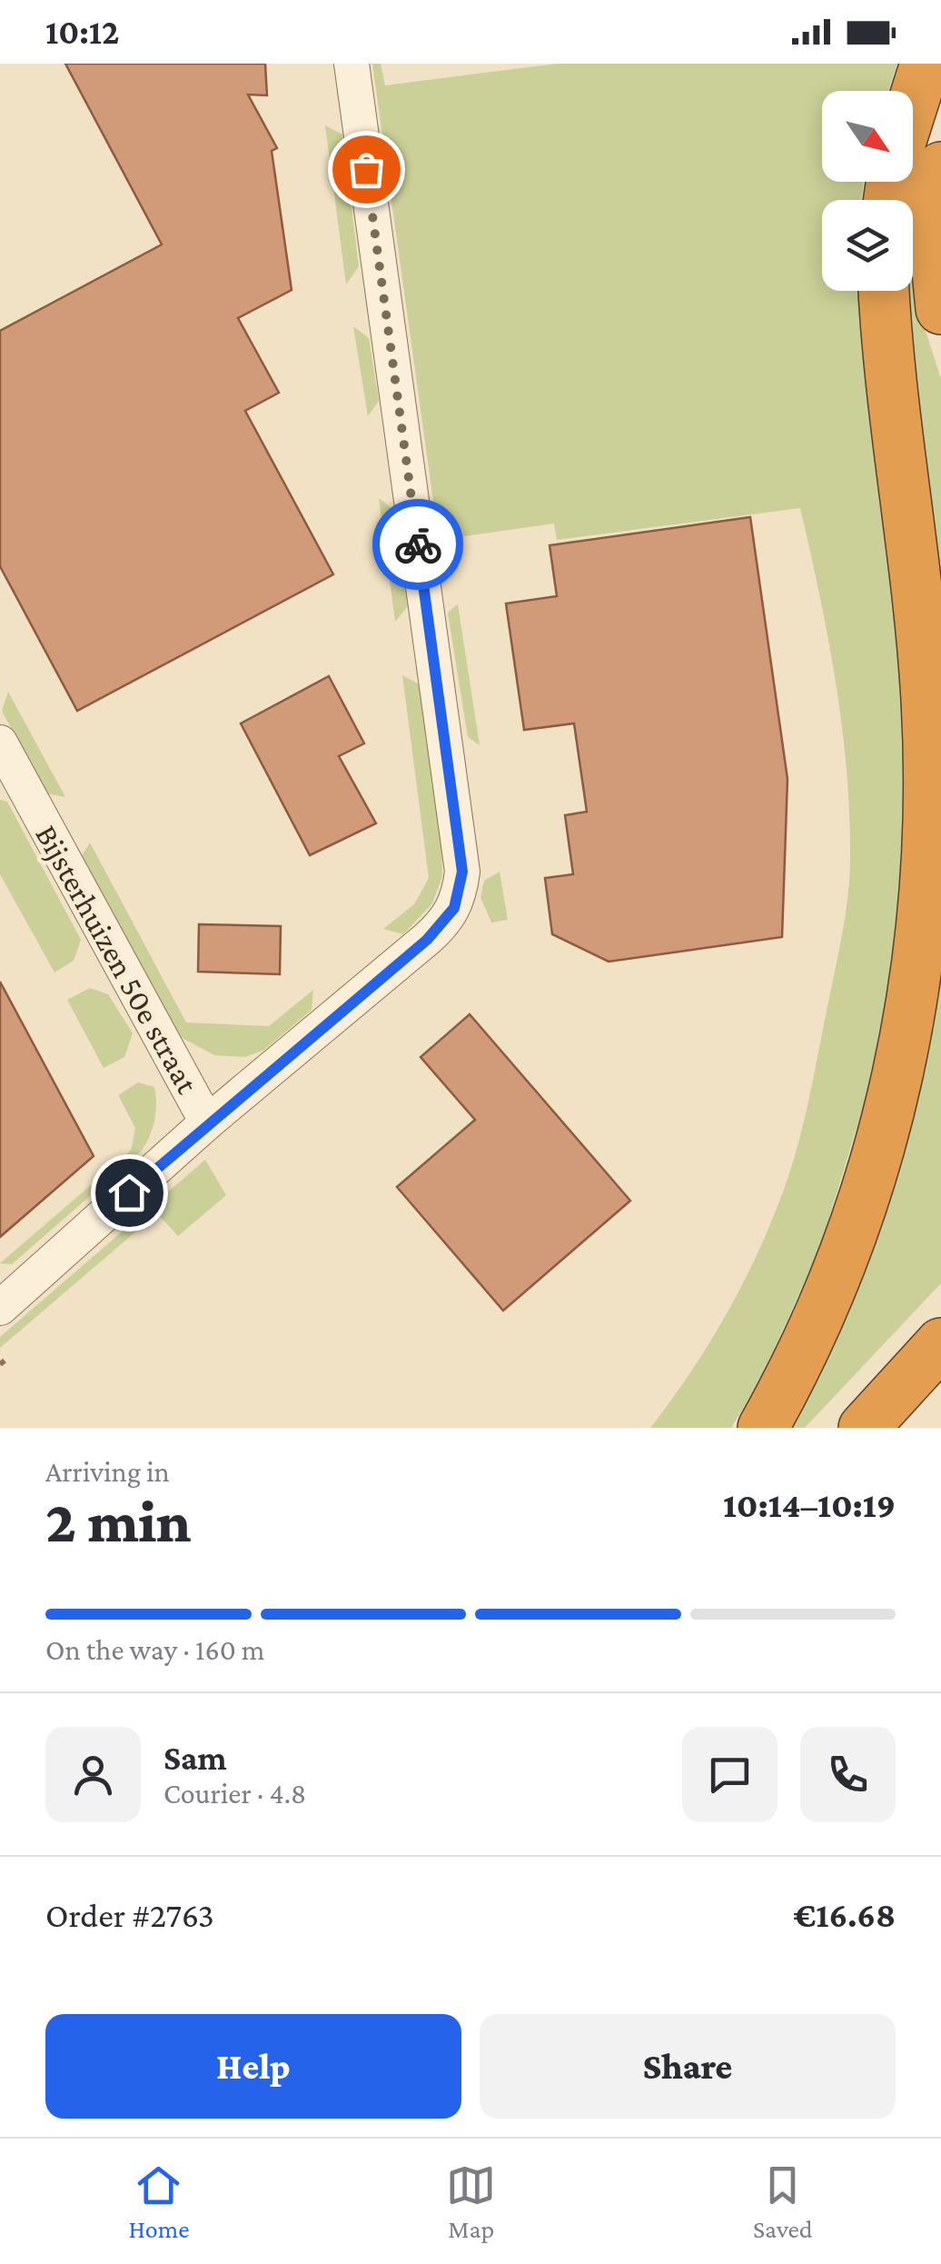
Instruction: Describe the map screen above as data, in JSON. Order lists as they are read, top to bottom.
{
  "streets": {
    "street": ["Bijsterhuizen 50e straat"]
  },
  "north": "bottom right",
  "page": {
    "status": "10:12",
    "heading": ["2 min", "Arriving in", "10:14–10:19"],
    "panel": [
      "Sam",
      "Courier · 4.8",
      "Order #2763",
      "€16.68"
    ],
    "bar": "On the way · 160 m",
    "buttons": ["Help", "Share"],
    "tabs": ["Home", "Map", "Saved"]
  }
}
